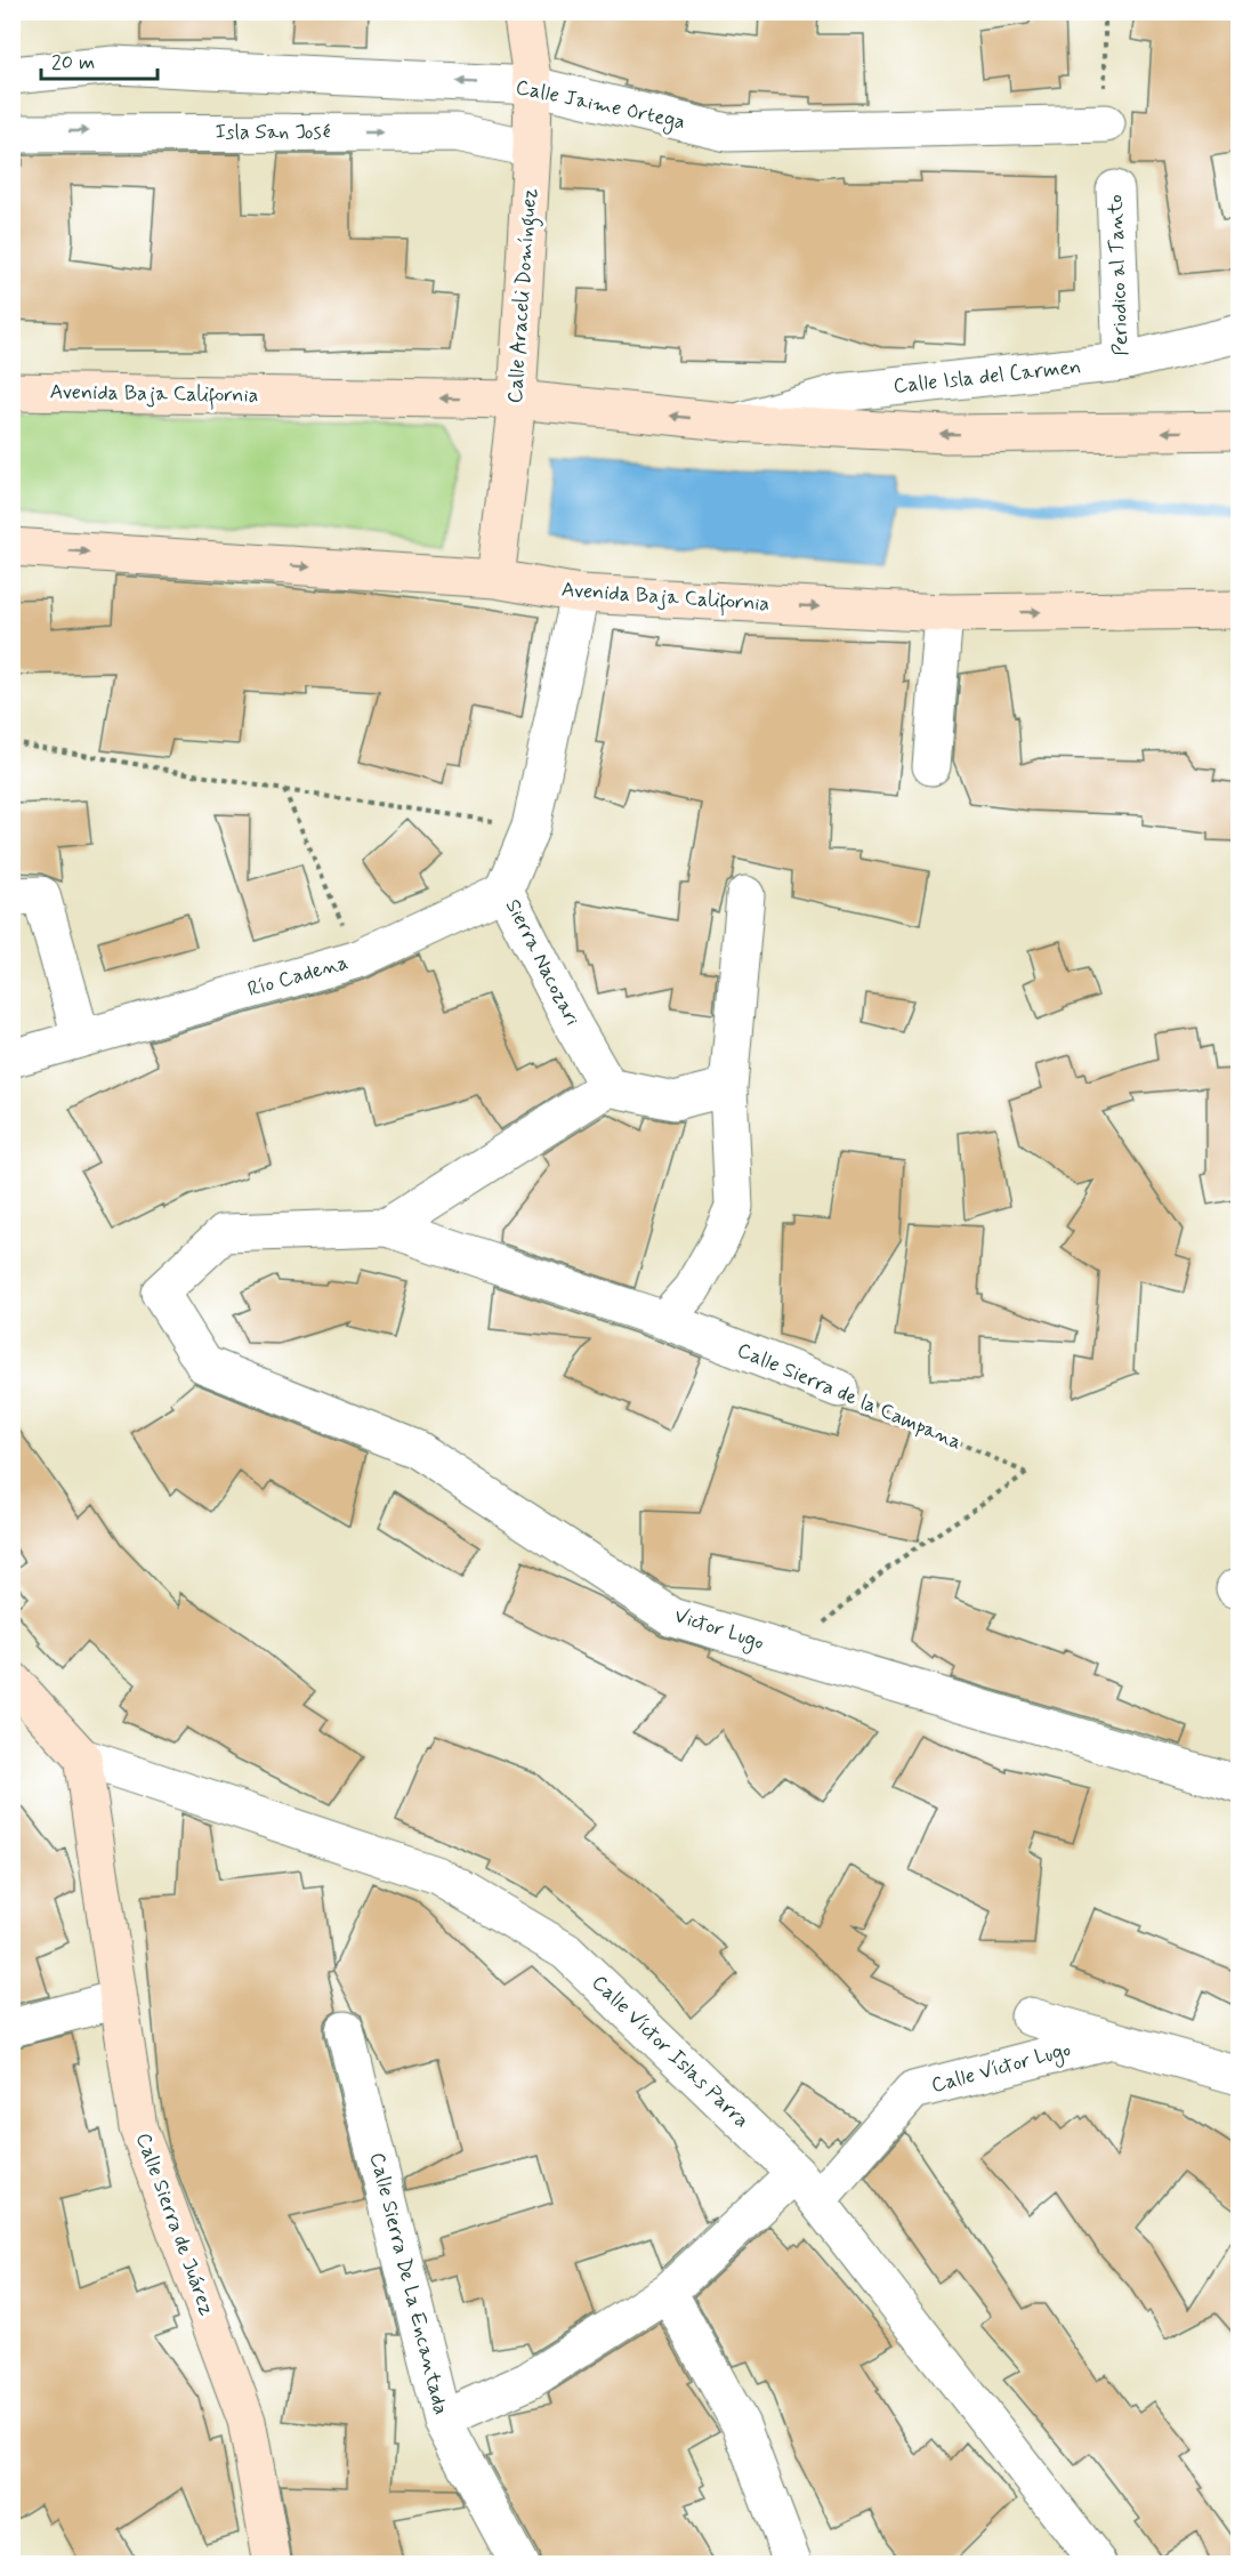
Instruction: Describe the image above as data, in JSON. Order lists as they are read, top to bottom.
{
  "streets": {
    "main road": ["Calle Araceli Domínguez", "Avenida Baja California", "Calle Sierra de Juárez"],
    "street": [
      "Calle Jaime Ortega",
      "Isla San José",
      "Periodico al Tanto",
      "Calle Isla del Carmen",
      "Sierra Nacozari",
      "Río Cadena",
      "Calle Sierra de la Campana",
      "Victor Lugo",
      "Calle Víctor Islas Parra",
      "Calle Víctor Lugo",
      "Calle Sierra De La Encantada"
    ]
  },
  "crossings": [
    ["Calle Jaime Ortega", "Calle Araceli Domínguez"],
    ["Isla San José", "Calle Araceli Domínguez"],
    ["Periodico al Tanto", "Calle Isla del Carmen"],
    ["Calle Araceli Domínguez", "Avenida Baja California"],
    ["Calle Isla del Carmen", "Avenida Baja California"],
    ["Avenida Baja California", "Sierra Nacozari"],
    ["Sierra Nacozari", "Río Cadena"],
    ["Calle Sierra de la Campana", "Victor Lugo"],
    ["Calle Víctor Islas Parra", "Calle Víctor Lugo"],
    ["Calle Víctor Islas Parra", "Calle Sierra de Juárez"],
    ["Calle Víctor Lugo", "Calle Sierra De La Encantada"]
  ],
  "one_way": ["Calle Jaime Ortega", "Isla San José"],
  "scale_bar": "20 m"
}
